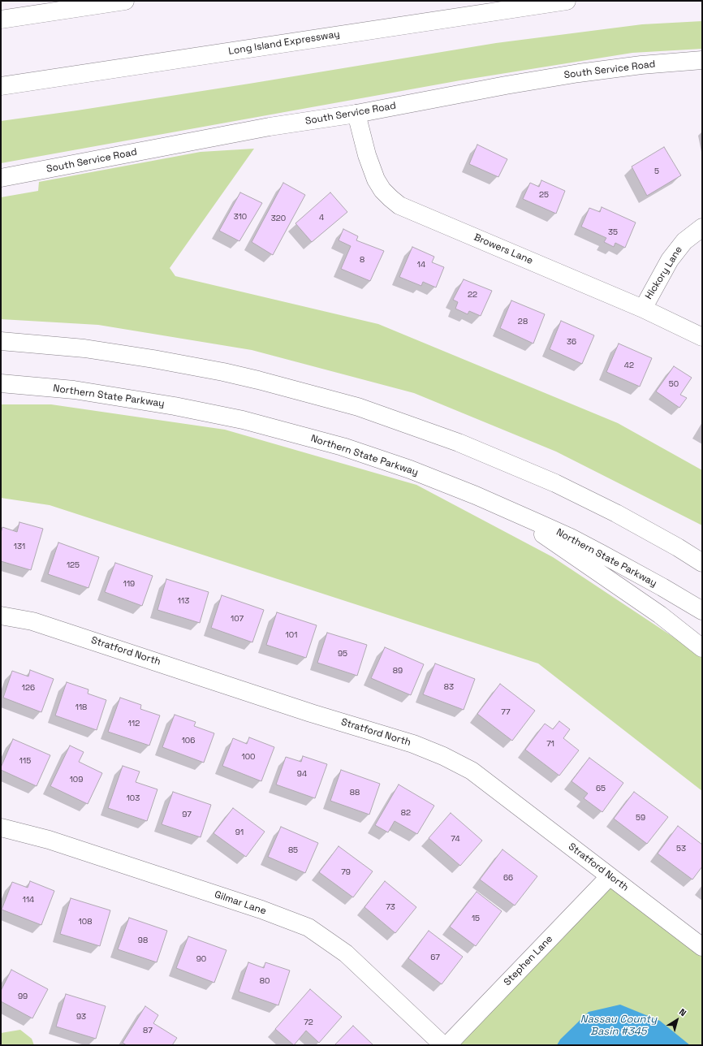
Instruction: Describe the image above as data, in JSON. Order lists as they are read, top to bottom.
{
  "streets": {
    "main road": [
      "Long Island Expressway",
      "South Service Road",
      "Browers Lane",
      "Hickory Lane",
      "Northern State Parkway",
      "Stratford North",
      "Gilmar Lane",
      "Stephen Lane"
    ]
  },
  "crossings": [
    ["South Service Road", "Browers Lane"],
    ["Browers Lane", "Hickory Lane"],
    ["Stratford North", "Stephen Lane"]
  ],
  "water": ["Nassau County Basin #345"],
  "house_numbers": [
    "5",
    "25",
    "310",
    "4",
    "320",
    "35",
    "8",
    "14",
    "22",
    "28",
    "36",
    "42",
    "50",
    "131",
    "125",
    "119",
    "113",
    "107",
    "101",
    "95",
    "89",
    "83",
    "126",
    "118",
    "77",
    "112",
    "106",
    "71",
    "100",
    "115",
    "94",
    "109",
    "65",
    "88",
    "103",
    "82",
    "97",
    "59",
    "91",
    "74",
    "53",
    "85",
    "79",
    "66",
    "114",
    "73",
    "15",
    "108",
    "98",
    "67",
    "90",
    "80",
    "99",
    "93",
    "72",
    "87"
  ],
  "north": "top right"
}
